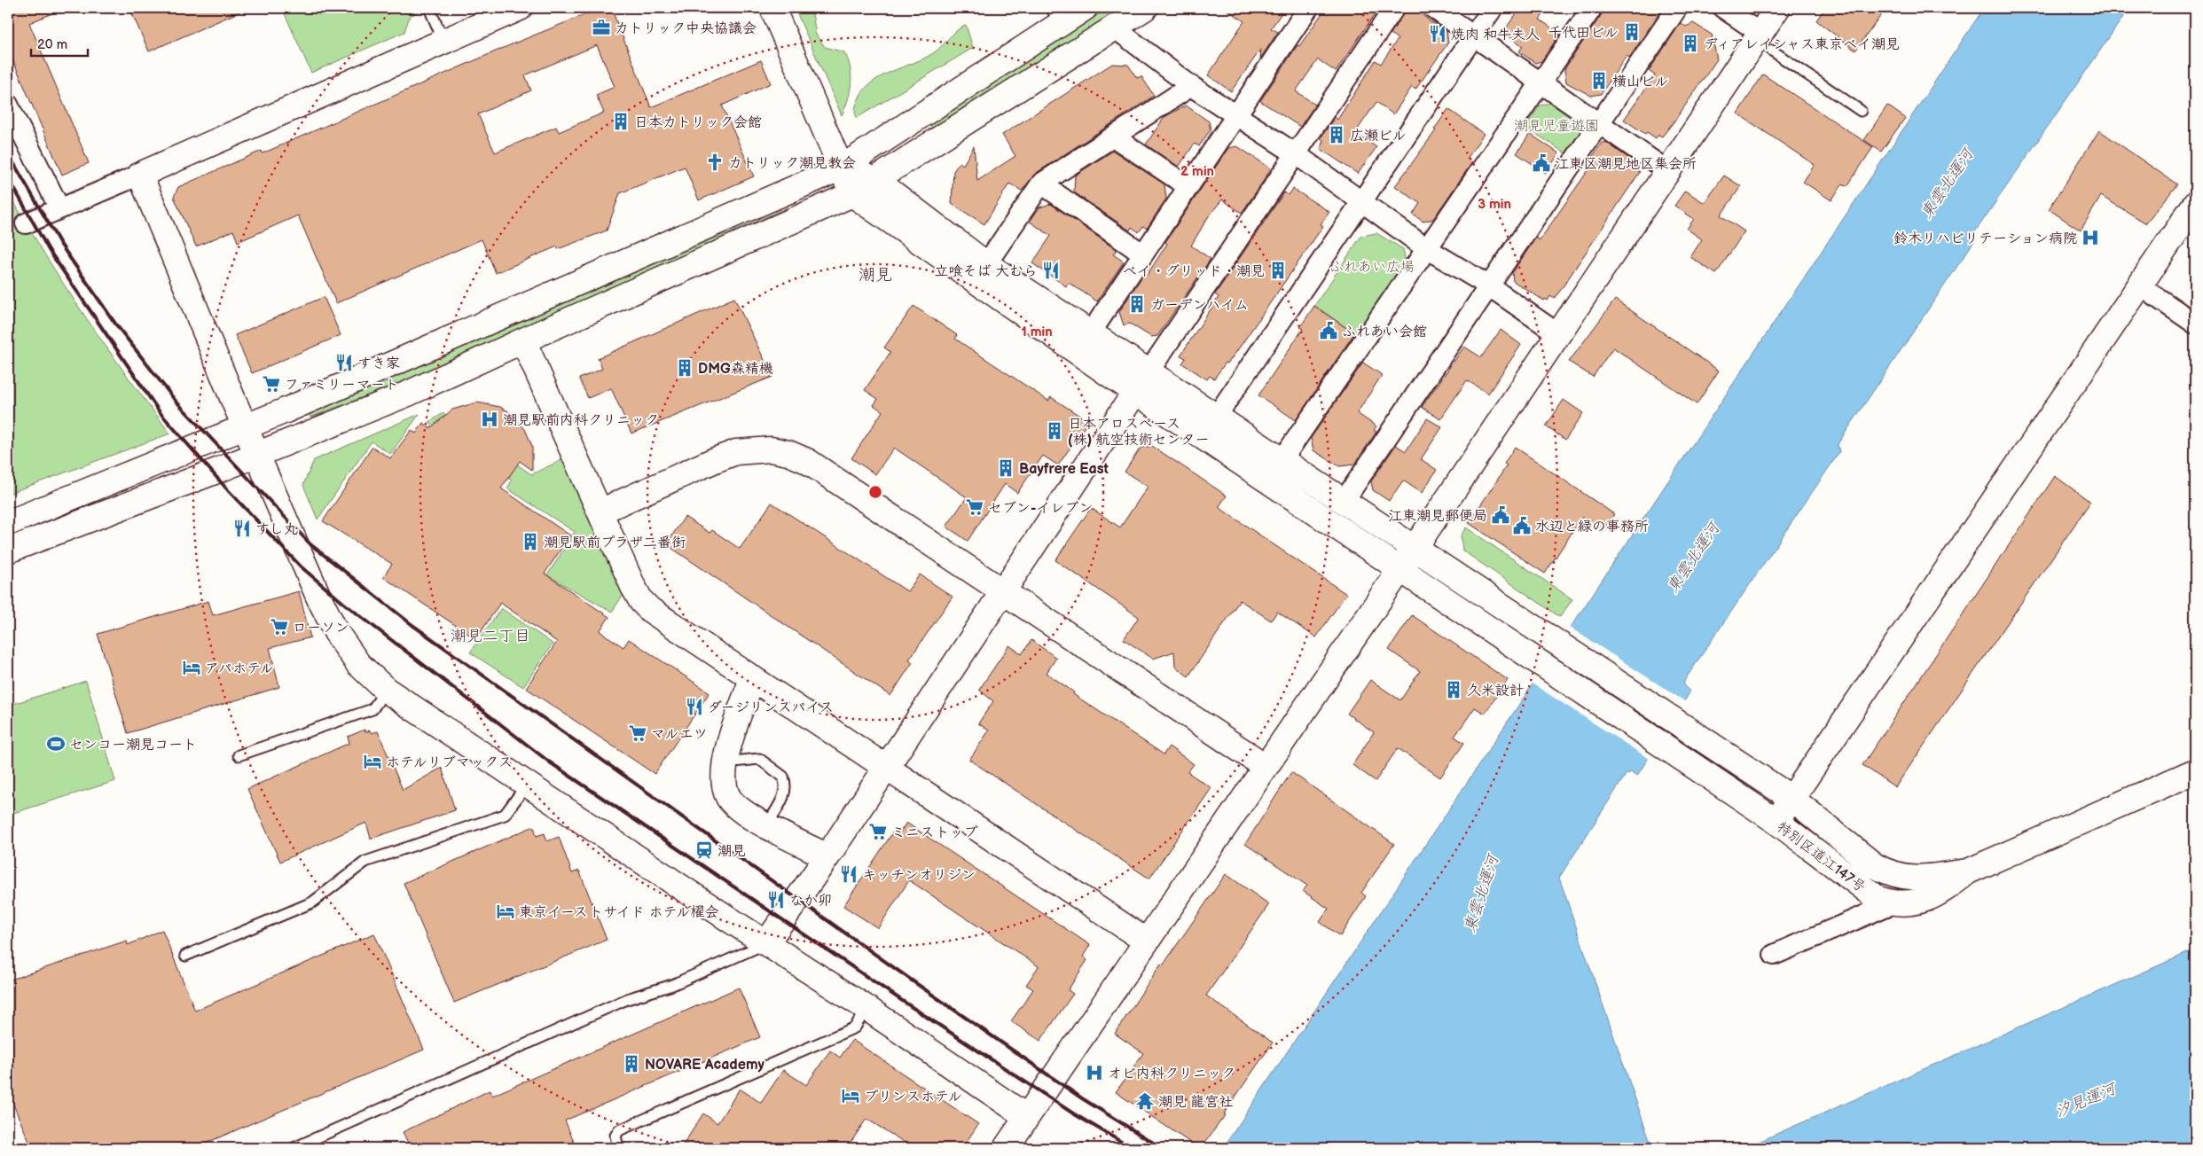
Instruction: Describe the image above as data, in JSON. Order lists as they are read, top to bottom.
{
  "streets": {
    "street": ["特別区道江147号"]
  },
  "districts": ["潮見", "潮見二丁目"],
  "water": ["東雲北運河", "汐見運河"],
  "parks": ["潮見児童遊園", "ふれあい広場"],
  "places": {
    "office": ["カトリック中央協議会"],
    "building": [
      "千代田ビル",
      "ディアレイシャス東京ベイ潮見",
      "横山ビル",
      "日本カトリック会館",
      "広瀬ビル",
      "ベイ・グリッド・潮見",
      "ガーデンハイム",
      "DMG森精機",
      "日本アロスペース (株) 航空技術センター",
      "Bayfrere East",
      "潮見駅前プラザ二番街",
      "久米設計",
      "NOVARE Academy"
    ],
    "restaurant": [
      "焼肉 和牛夫人",
      "立喰そば 大むら",
      "すき家",
      "すし丸",
      "ダージリンスパイス",
      "キッチンオリジン",
      "なか卯"
    ],
    "church": ["カトリック潮見教会"],
    "public building": [
      "江東区潮見地区集会所",
      "ふれあい会館",
      "江東潮見郵便局",
      "水辺と緑の事務所"
    ],
    "hospital": ["鈴木リハビリテーション病院", "潮見駅前内科クリニック", "オビ内科クリニック"],
    "supermarket": [
      "ファミリーマート",
      "セブン-イレブン",
      "ローソン",
      "マルエツ",
      "ミニストップ"
    ],
    "hotel": [
      "アパホテル",
      "ホテルリブマックス",
      "東京イーストサイド ホテル櫂会",
      "プリンスホテル"
    ],
    "sports": ["センコー潮見コート"],
    "station": ["潮見"],
    "temple": ["潮見 龍宮社"]
  },
  "scale_bar": "20 m",
  "rings": ["2 min", "3 min", "1 min"]
}
